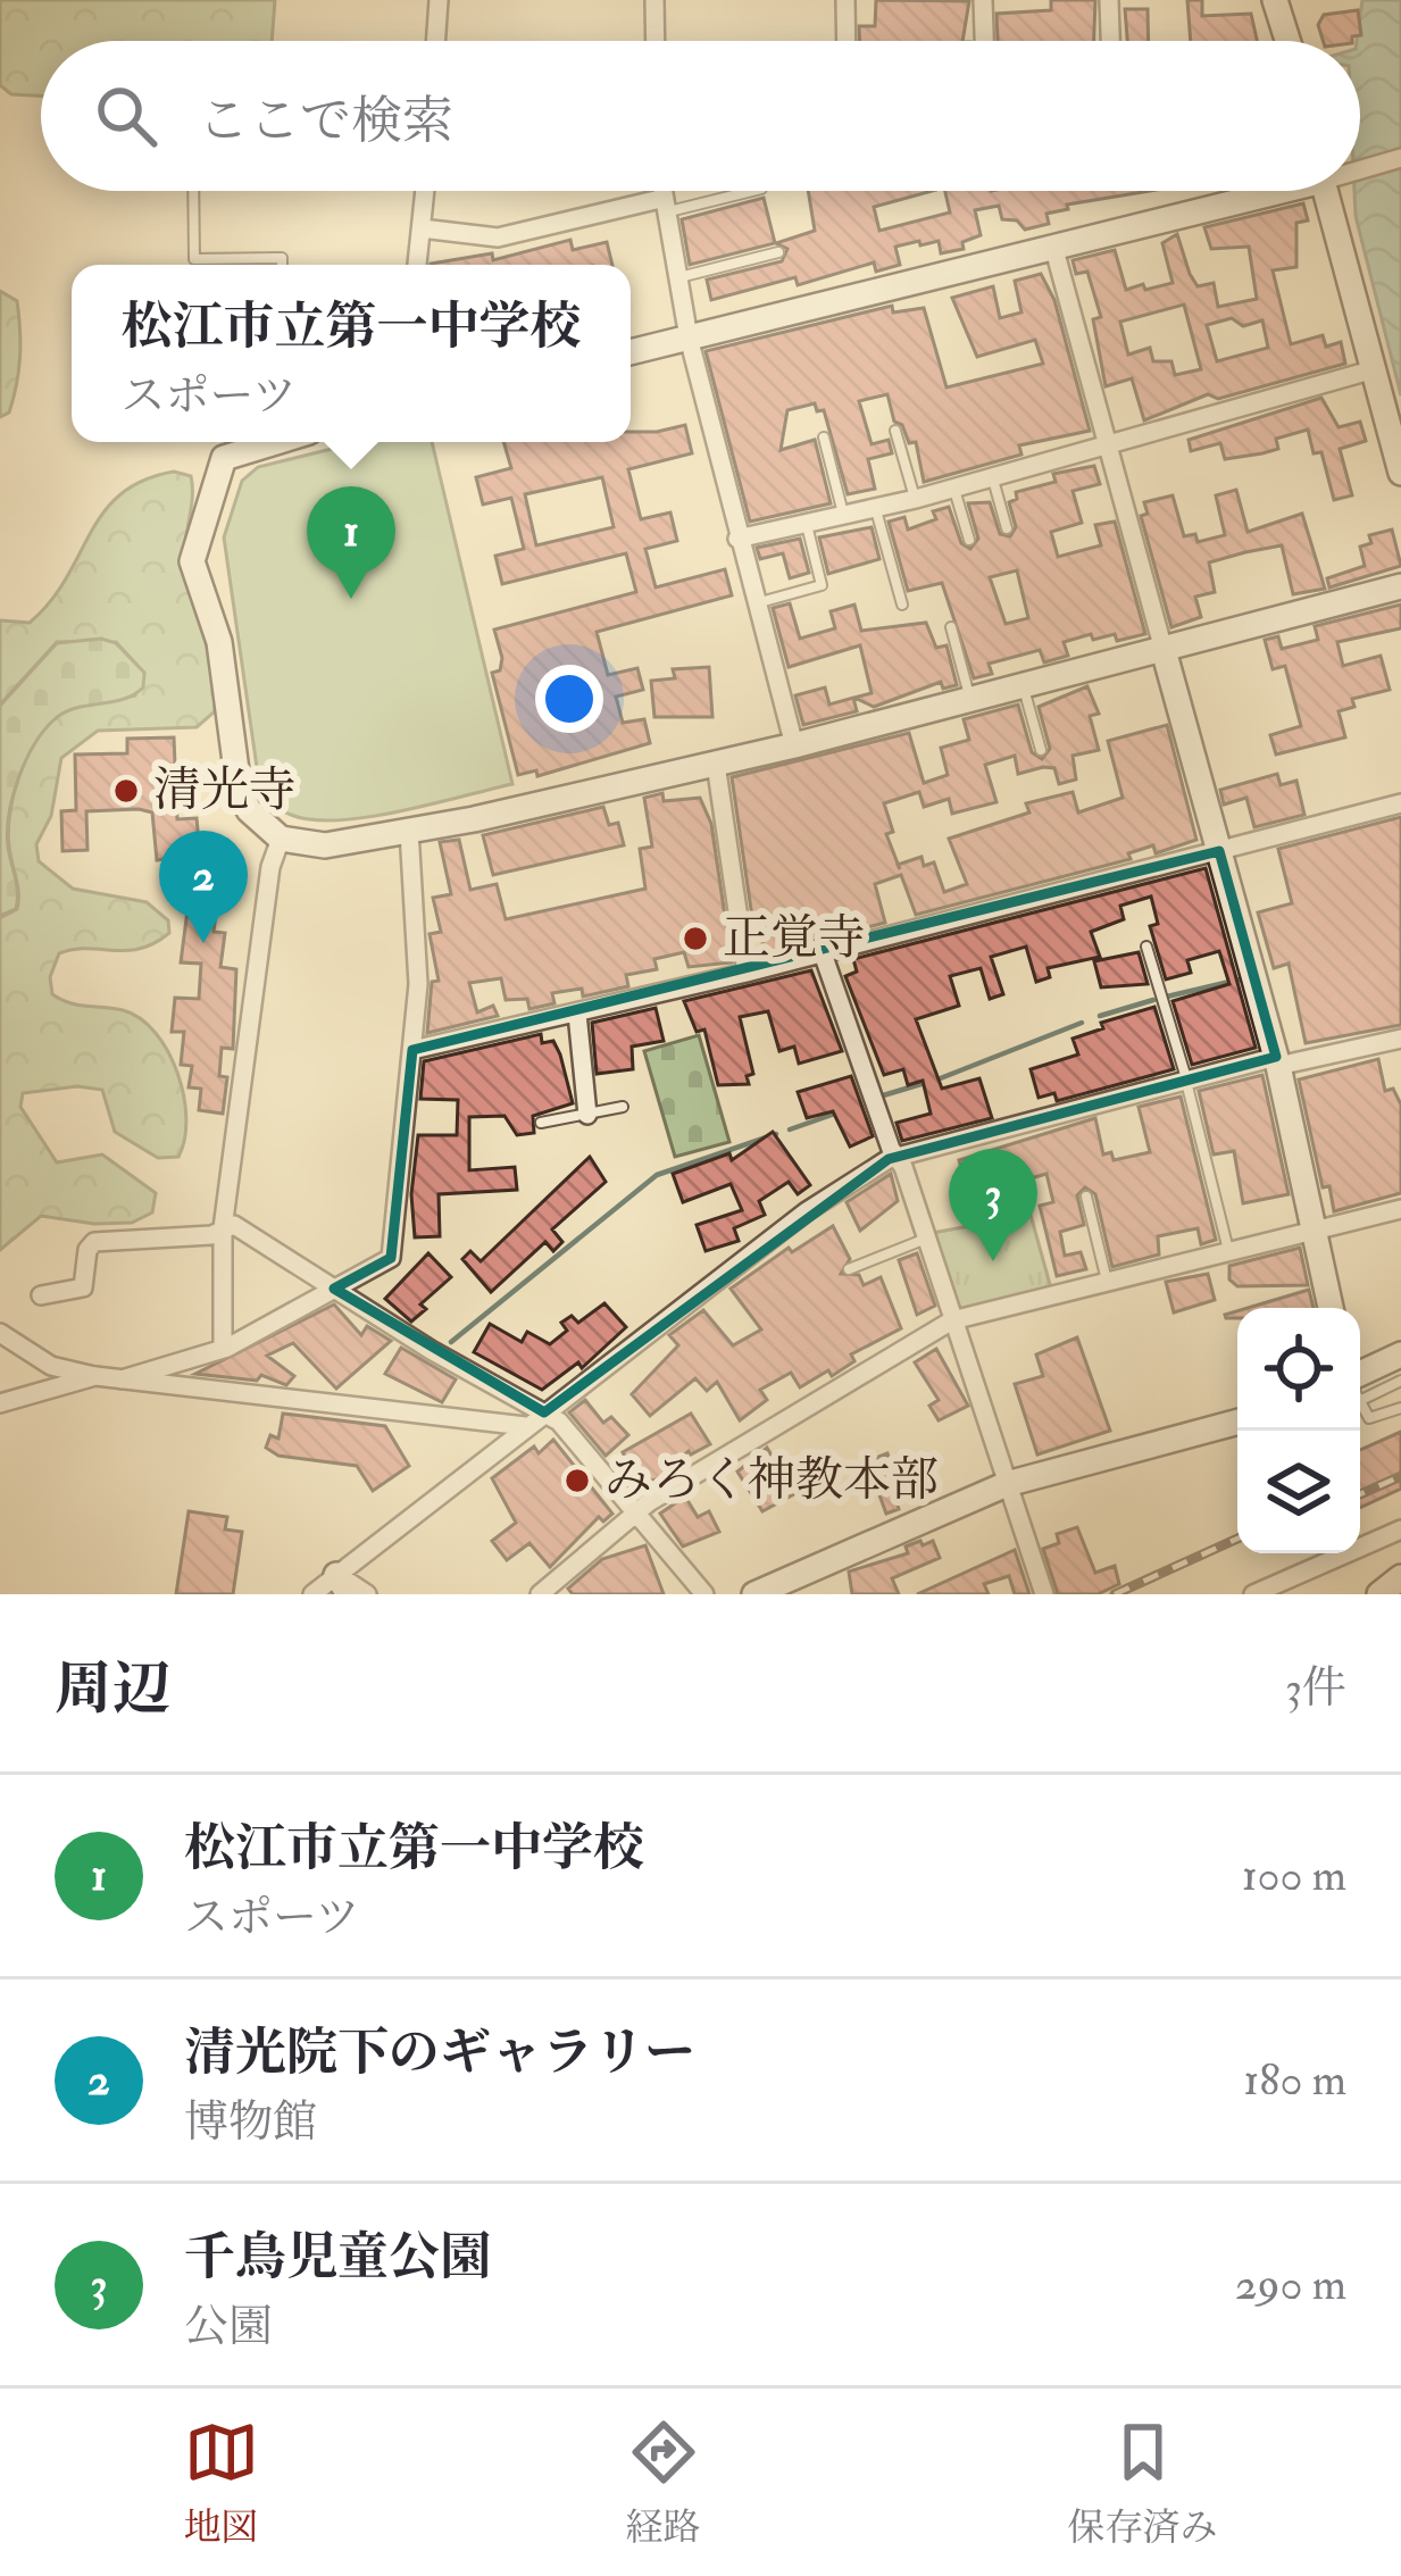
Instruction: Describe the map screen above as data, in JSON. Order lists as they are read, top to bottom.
{
  "places": ["清光寺", "正覚寺", "みろく神教本部"],
  "page": {
    "search": "ここで検索",
    "popup": ["松江市立第一中学校", "スポーツ"],
    "pins": ["1", "2", "3"],
    "heading": ["周辺", "3件"],
    "list": [
      {
        "mark": "1",
        "name": "松江市立第一中学校",
        "note": "スポーツ",
        "value": "100 m"
      },
      {
        "mark": "2",
        "name": "清光院下のギャラリー",
        "note": "博物館",
        "value": "180 m"
      },
      {
        "mark": "3",
        "name": "千鳥児童公園",
        "note": "公園",
        "value": "290 m"
      }
    ],
    "nav": ["地図", "経路", "保存済み"]
  }
}
